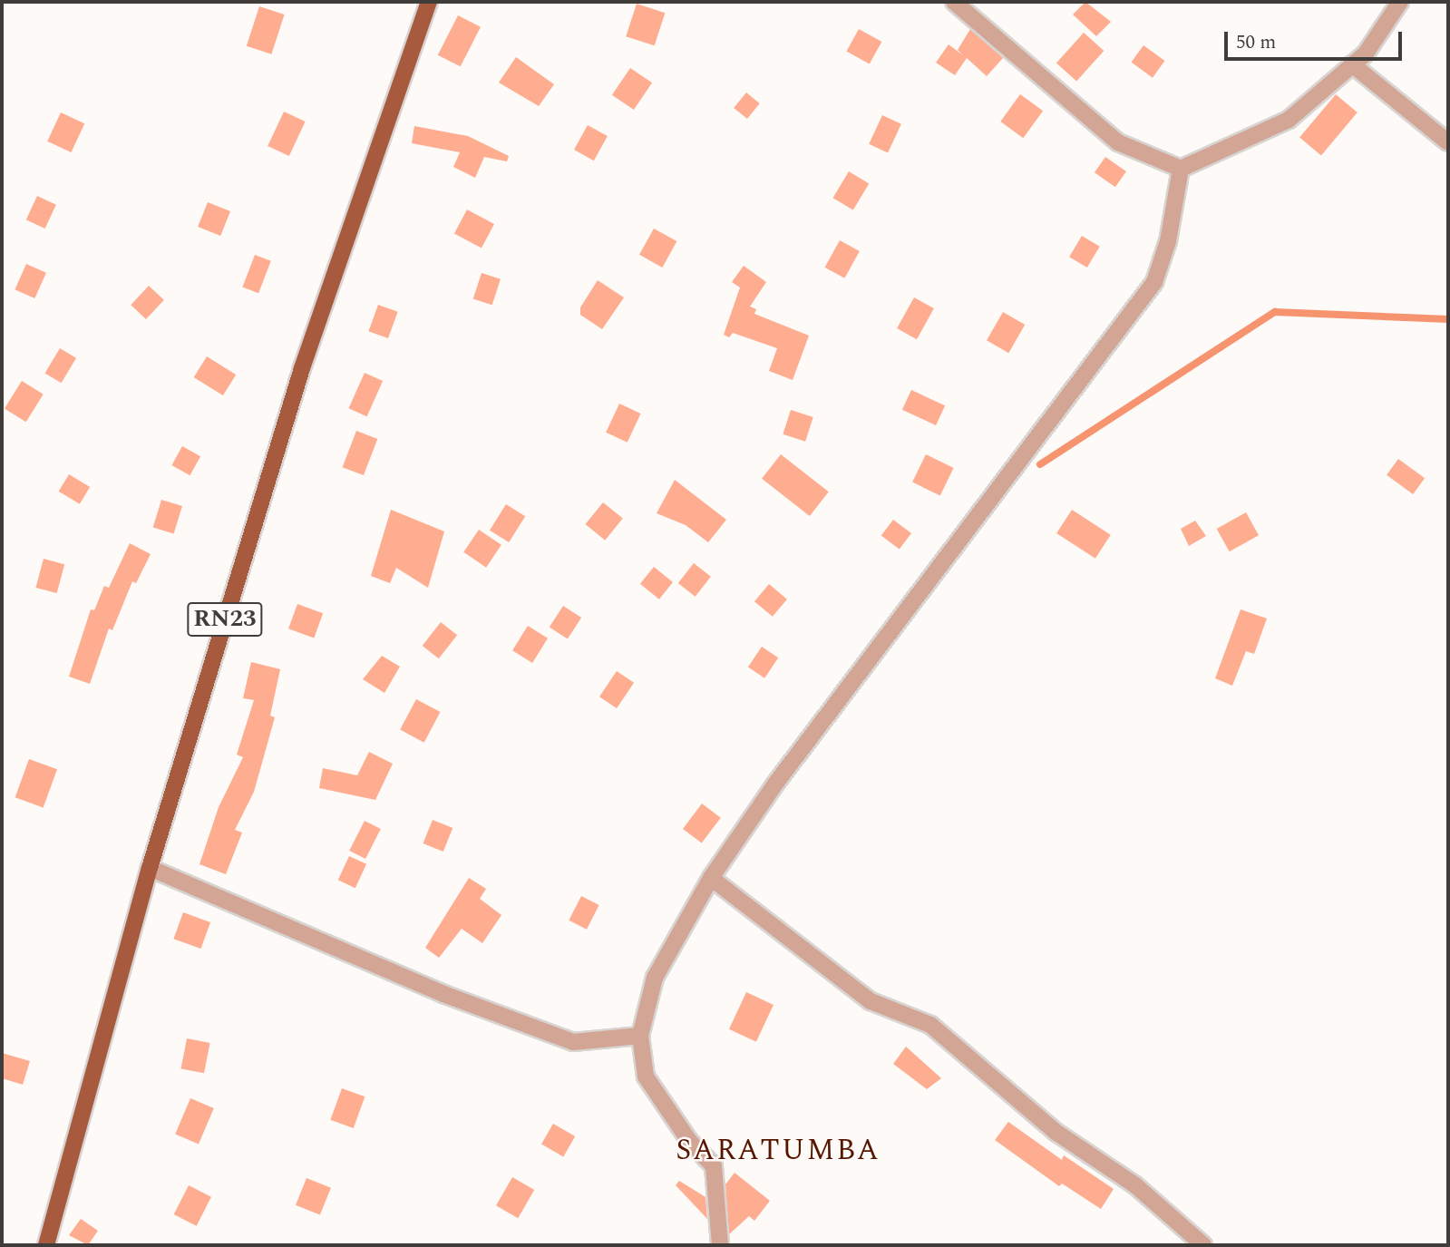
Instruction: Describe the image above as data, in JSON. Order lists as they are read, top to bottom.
{
  "streets": {
    "main road": ["RN23"]
  },
  "districts": ["SARATUMBA"],
  "scale_bar": "50 m"
}
